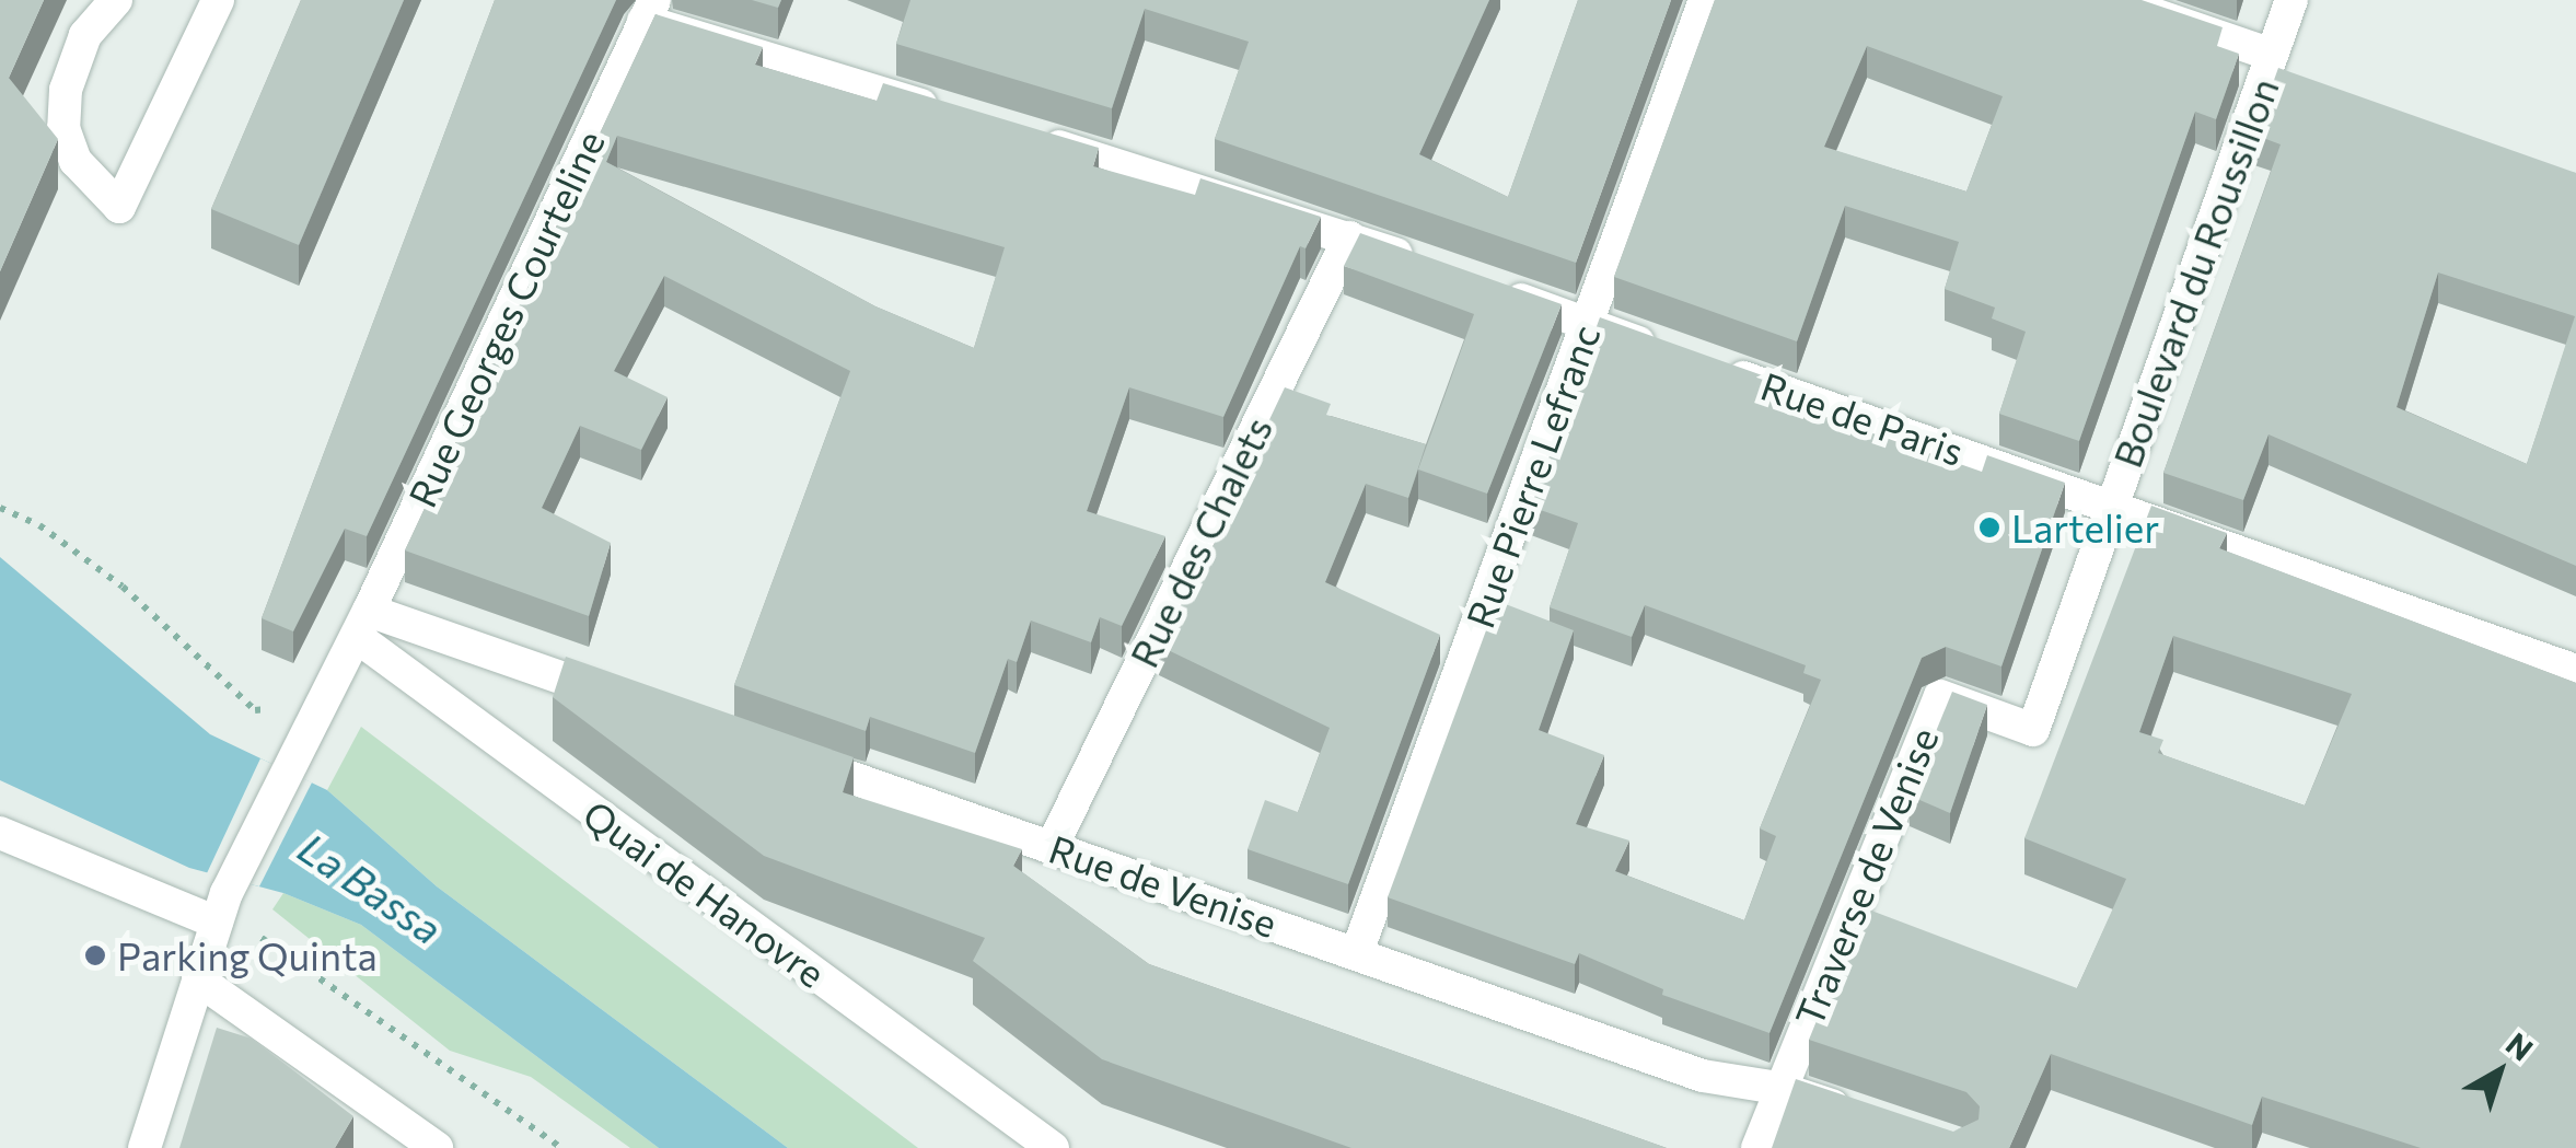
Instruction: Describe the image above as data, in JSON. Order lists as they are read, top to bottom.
{
  "streets": {
    "street": [
      "Boulevard du Roussillon",
      "Rue Georges Courteline",
      "Rue de Paris",
      "Rue Pierre Lefranc",
      "Rue des Chalets",
      "Traverse de Venise",
      "Rue de Venise",
      "Quai de Hanovre"
    ]
  },
  "crossings": [
    ["Boulevard du Roussillon", "Rue de Paris"],
    ["Boulevard du Roussillon", "Traverse de Venise"],
    ["Rue Georges Courteline", "Quai de Hanovre"],
    ["Rue Pierre Lefranc", "Rue de Venise"],
    ["Rue des Chalets", "Rue de Venise"],
    ["Traverse de Venise", "Rue de Venise"]
  ],
  "water": ["La Bassa"],
  "places": ["Lartelier", "Parking Quinta"],
  "north": "top right"
}
